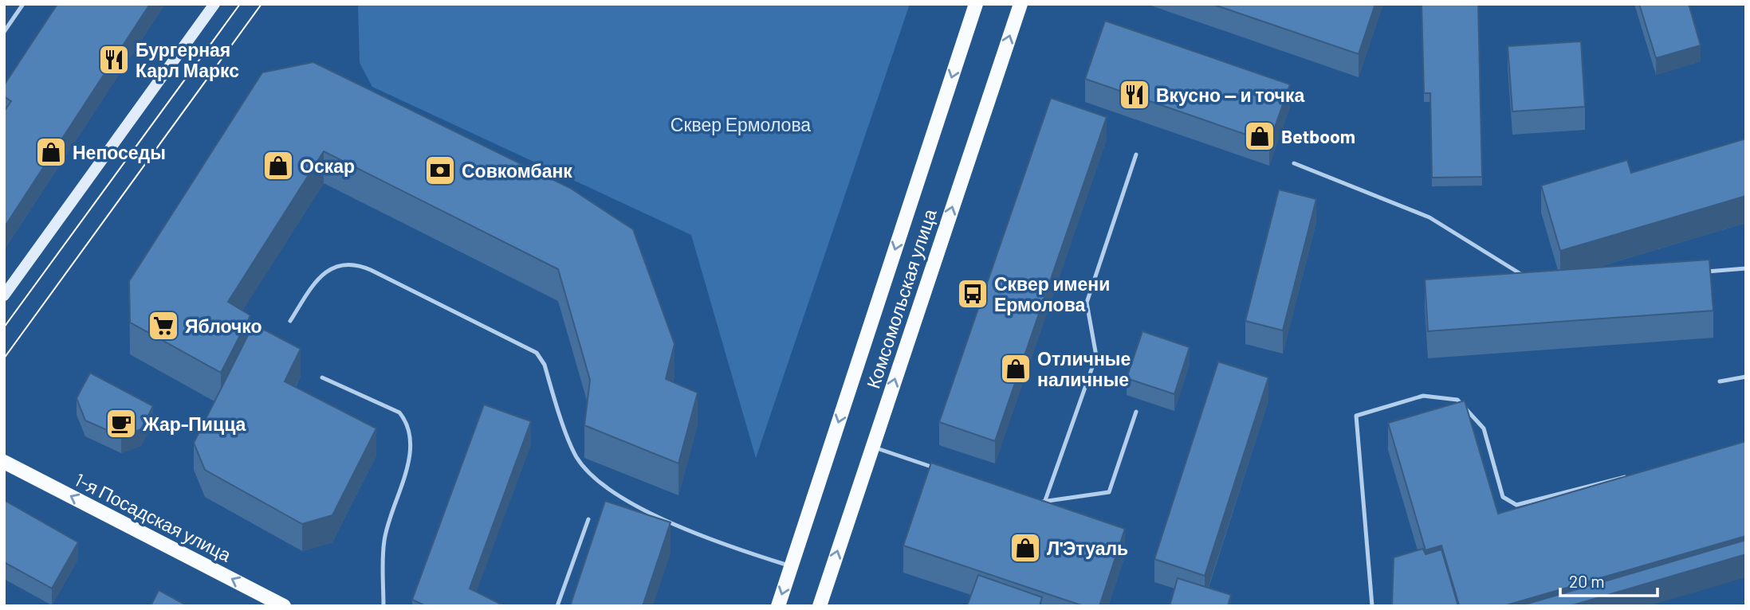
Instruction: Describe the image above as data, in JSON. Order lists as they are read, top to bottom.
{
  "streets": {
    "main road": ["Комсомольская улица", "1-я Посадская улица"]
  },
  "one_way": ["1-я Посадская улица"],
  "parks": ["Сквер Ермолова"],
  "places": {
    "restaurant": ["Бургерная Карл Маркс", "Вкусно — и точка"],
    "shop": [
      "Betboom",
      "Непоседы",
      "Оскар",
      "Отличные наличные",
      "Л'Этуаль"
    ],
    "bank": ["Совкомбанк"],
    "bus stop": ["Сквер имени Ермолова"],
    "supermarket": ["Яблочко"],
    "cafe": ["Жар-Пицца"]
  },
  "scale_bar": "20 m"
}
